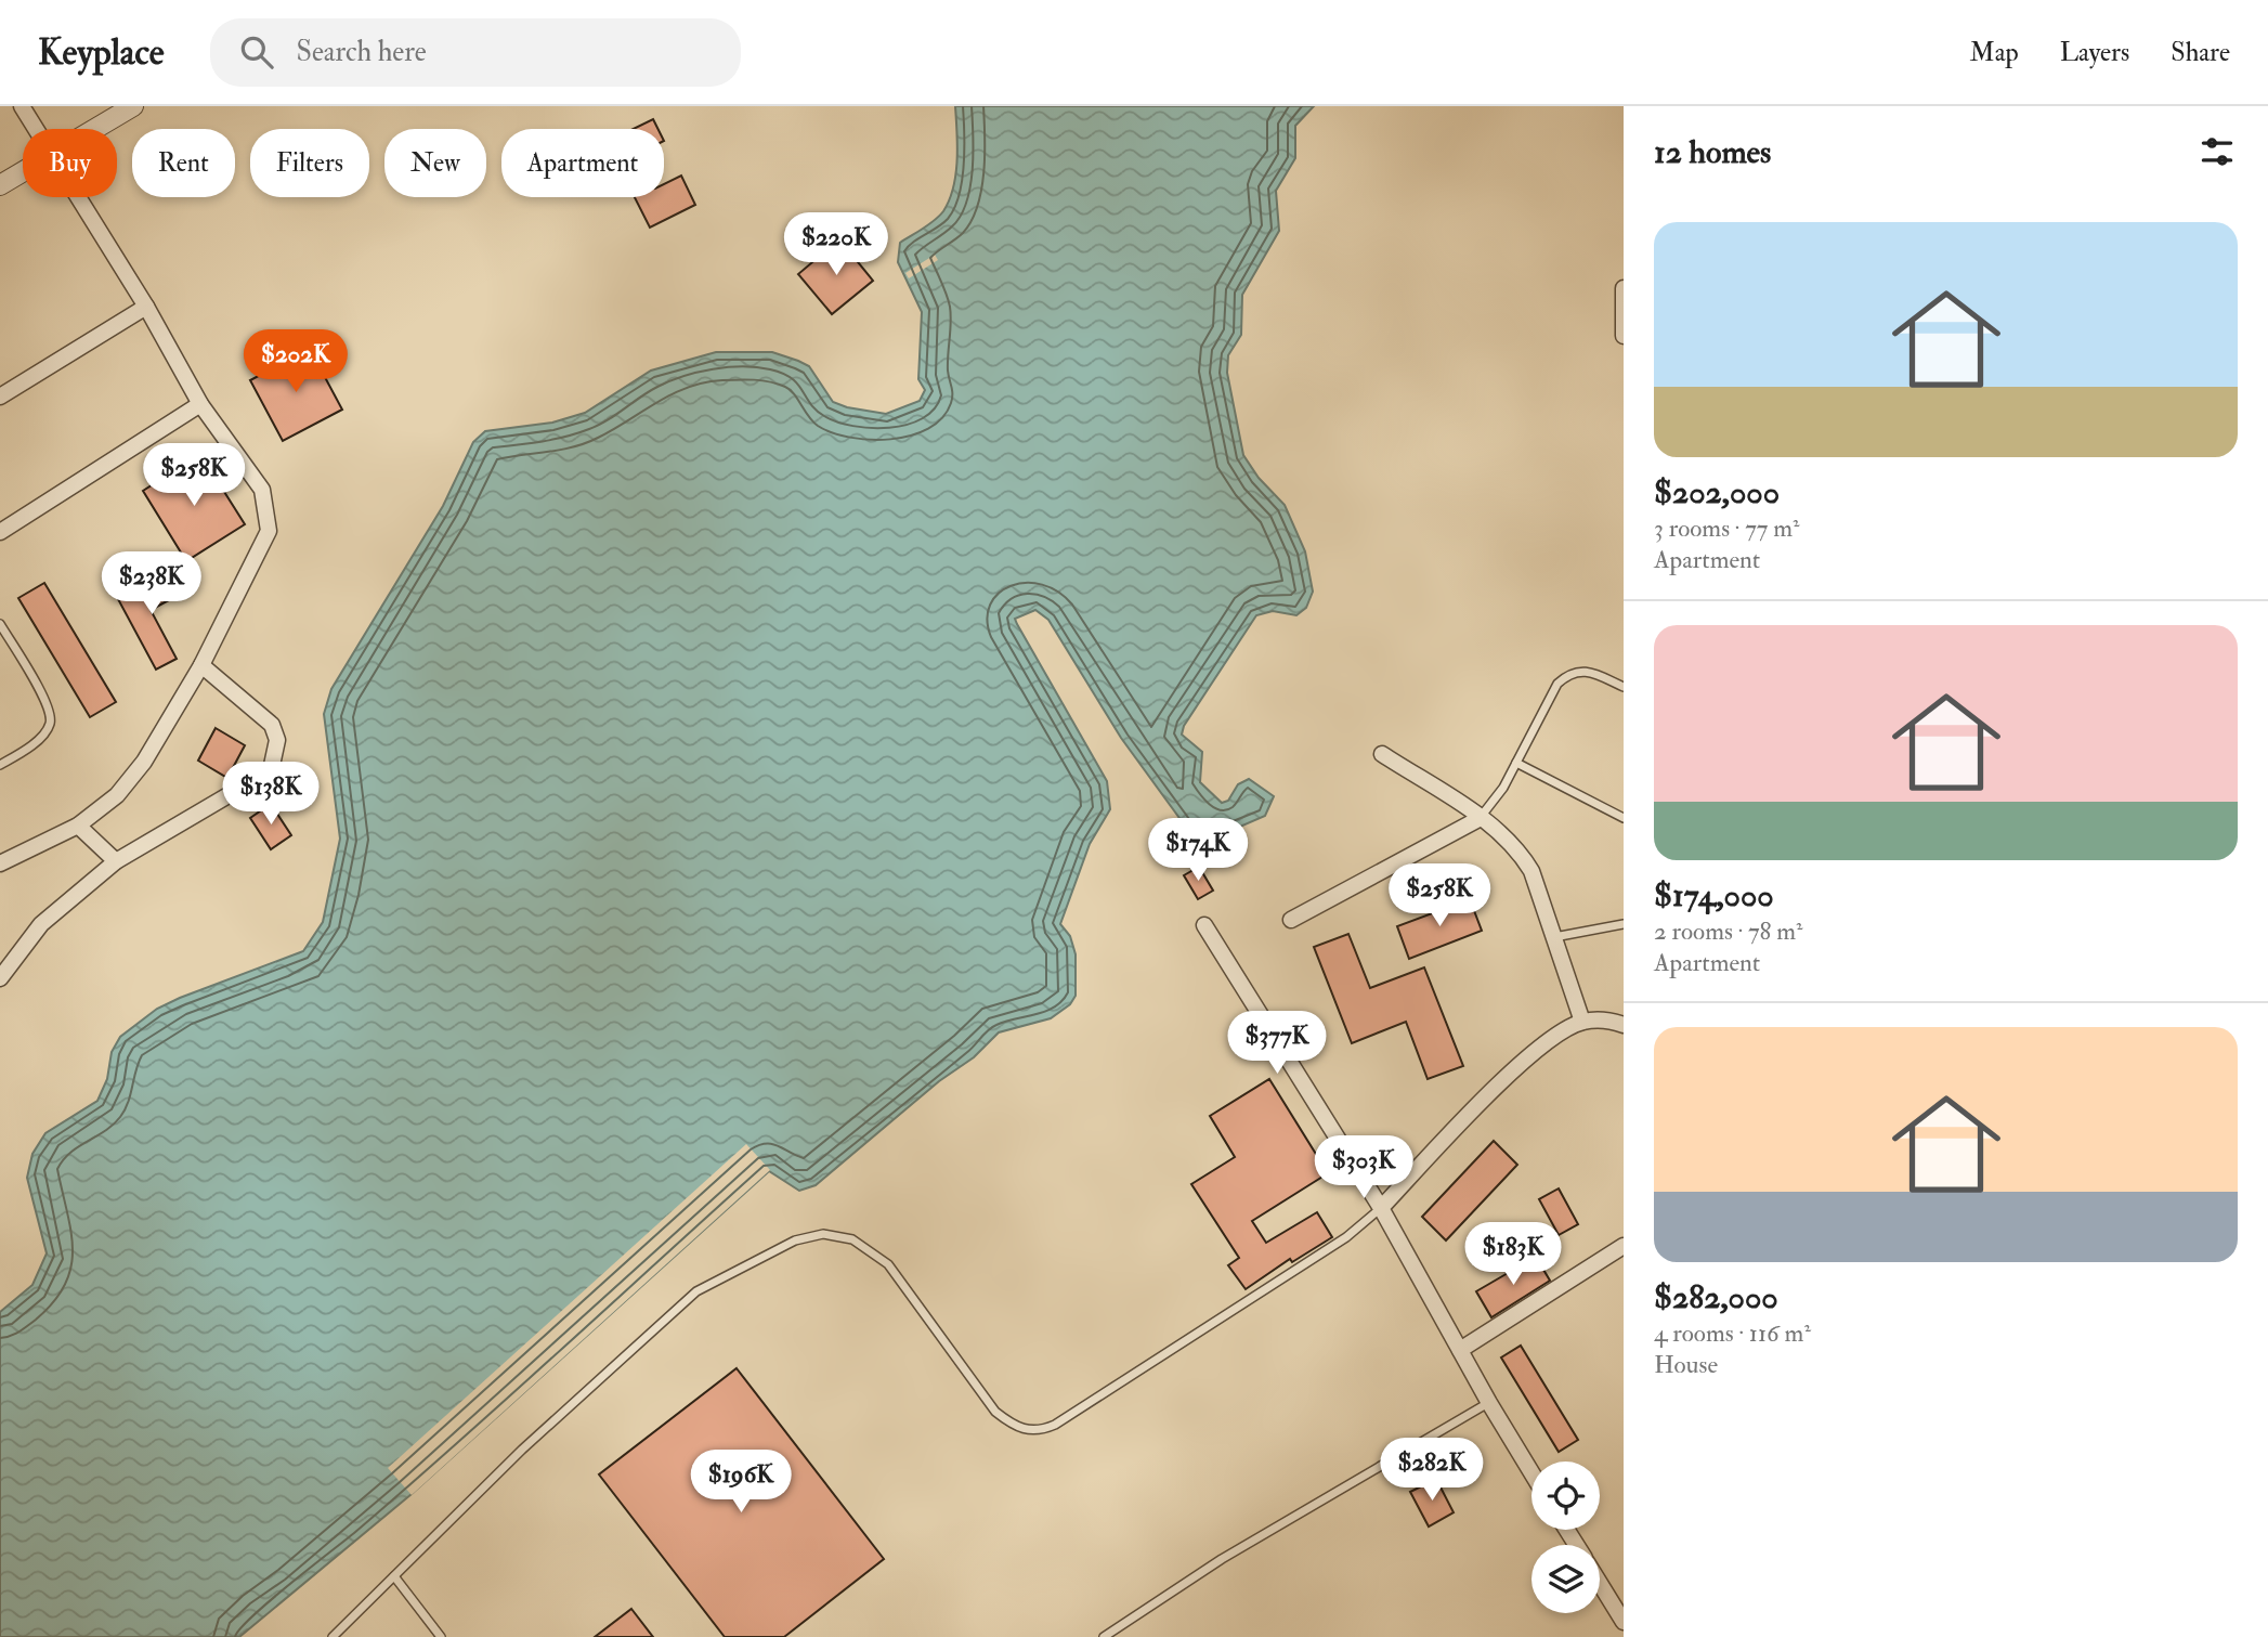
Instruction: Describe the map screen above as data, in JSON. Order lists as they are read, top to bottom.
{
  "page": {
    "header": "Keyplace",
    "search": "Search here",
    "nav": ["Map", "Layers", "Share"],
    "heading": "12 homes",
    "chip": [
      "Buy",
      "Rent",
      "Filters",
      "New",
      "Apartment"
    ],
    "list": [
      {
        "name": "$202,000",
        "note": "3 rooms · 77 m² · Apartment"
      },
      {
        "name": "$174,000",
        "note": "2 rooms · 78 m² · Apartment"
      },
      {
        "name": "$282,000",
        "note": "4 rooms · 116 m² · House"
      }
    ],
    "price": [
      "$220K",
      "$202K",
      "$258K",
      "$238K",
      "$138K",
      "$174K",
      "$258K",
      "$377K",
      "$303K",
      "$183K",
      "$282K",
      "$196K"
    ]
  }
}
